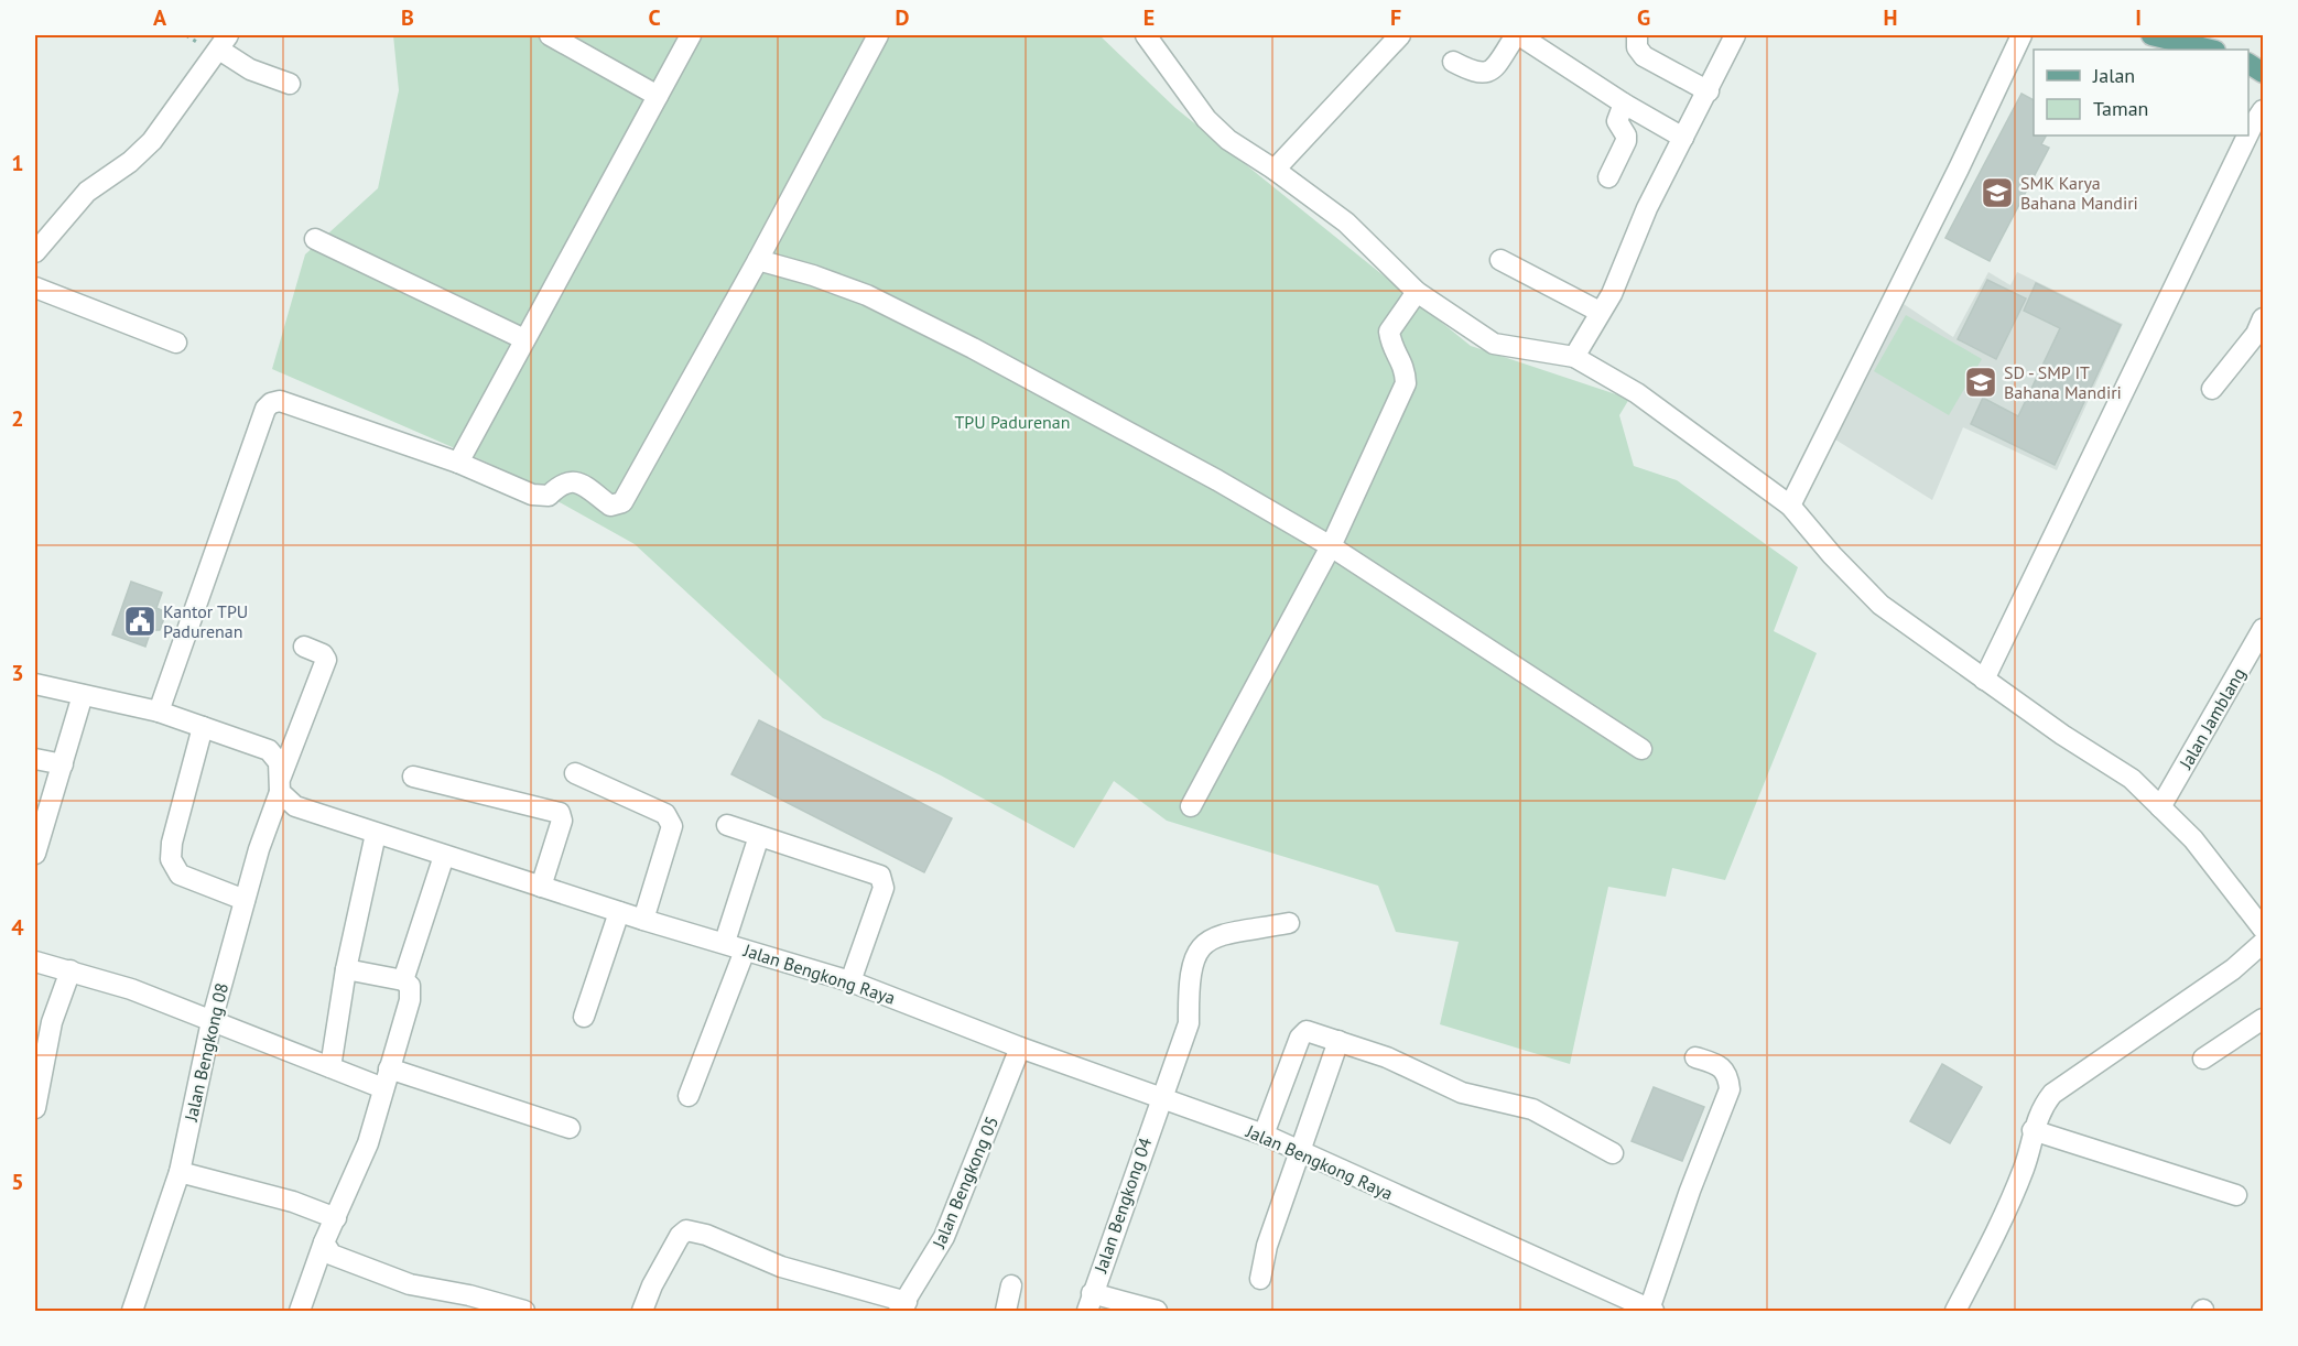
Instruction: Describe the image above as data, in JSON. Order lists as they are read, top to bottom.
{
  "streets": {
    "street": [
      "Jalan Jamblang",
      "Jalan Bengkong Raya",
      "Jalan Bengkong 08",
      "Jalan Bengkong 05",
      "Jalan Bengkong 04"
    ]
  },
  "crossings": [
    ["Jalan Bengkong Raya", "Jalan Bengkong 08"],
    ["Jalan Bengkong Raya", "Jalan Bengkong 05"],
    ["Jalan Bengkong Raya", "Jalan Bengkong 04"]
  ],
  "parks": ["TPU Padurenan"],
  "places": {
    "school or university": ["SMK Karya Bahana Mandiri", "SD - SMP IT Bahana Mandiri"],
    "public building": ["Kantor TPU Padurenan"]
  },
  "legend": ["Jalan", "Taman"],
  "grid": {
    "columns": [
      "A",
      "B",
      "C",
      "D",
      "E",
      "F",
      "G",
      "H",
      "I"
    ],
    "rows": [
      "1",
      "2",
      "3",
      "4",
      "5"
    ]
  }
}
